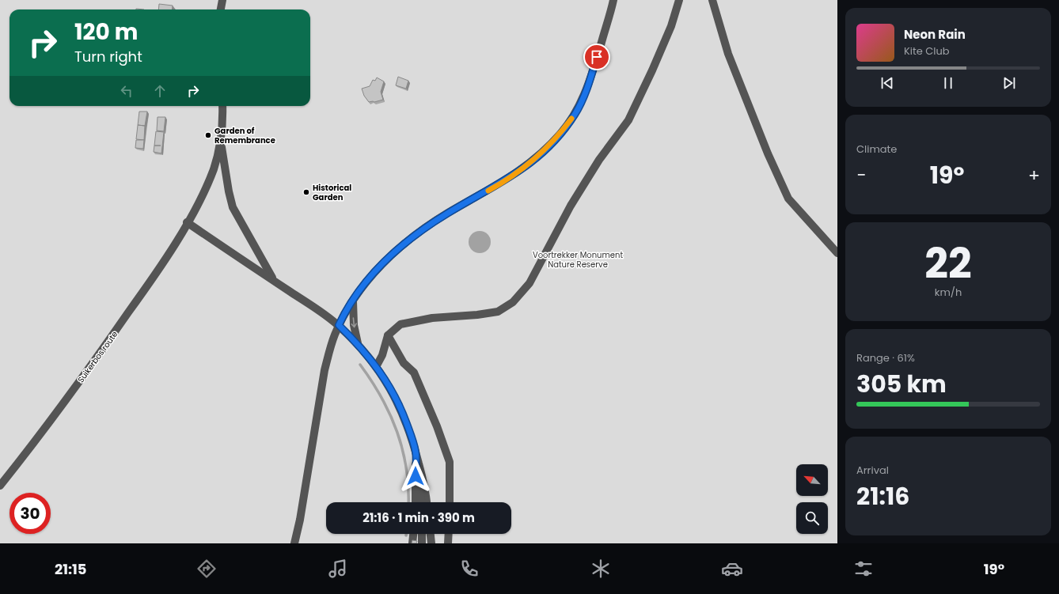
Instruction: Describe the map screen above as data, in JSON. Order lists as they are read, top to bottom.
{
  "streets": {
    "street": ["Suikerbos route"]
  },
  "parks": ["Voortrekker Monument Nature Reserve"],
  "places": ["Garden of Remembrance", "Historical Garden"],
  "north": "top left",
  "page": {
    "turn": ["120 m", "Turn right"],
    "song": ["Neon Rain", "Kite Club"],
    "tile": [
      "Climate",
      ["22", "km/h"],
      ["Range · 61%", "305 km"],
      ["Arrival", "21:16"]
    ],
    "heat": ["−", "19°", "+"],
    "limit": "30",
    "trip": "21:16 · 1 min · 390 m",
    "tabs": ["21:15", "19°"]
  }
}
